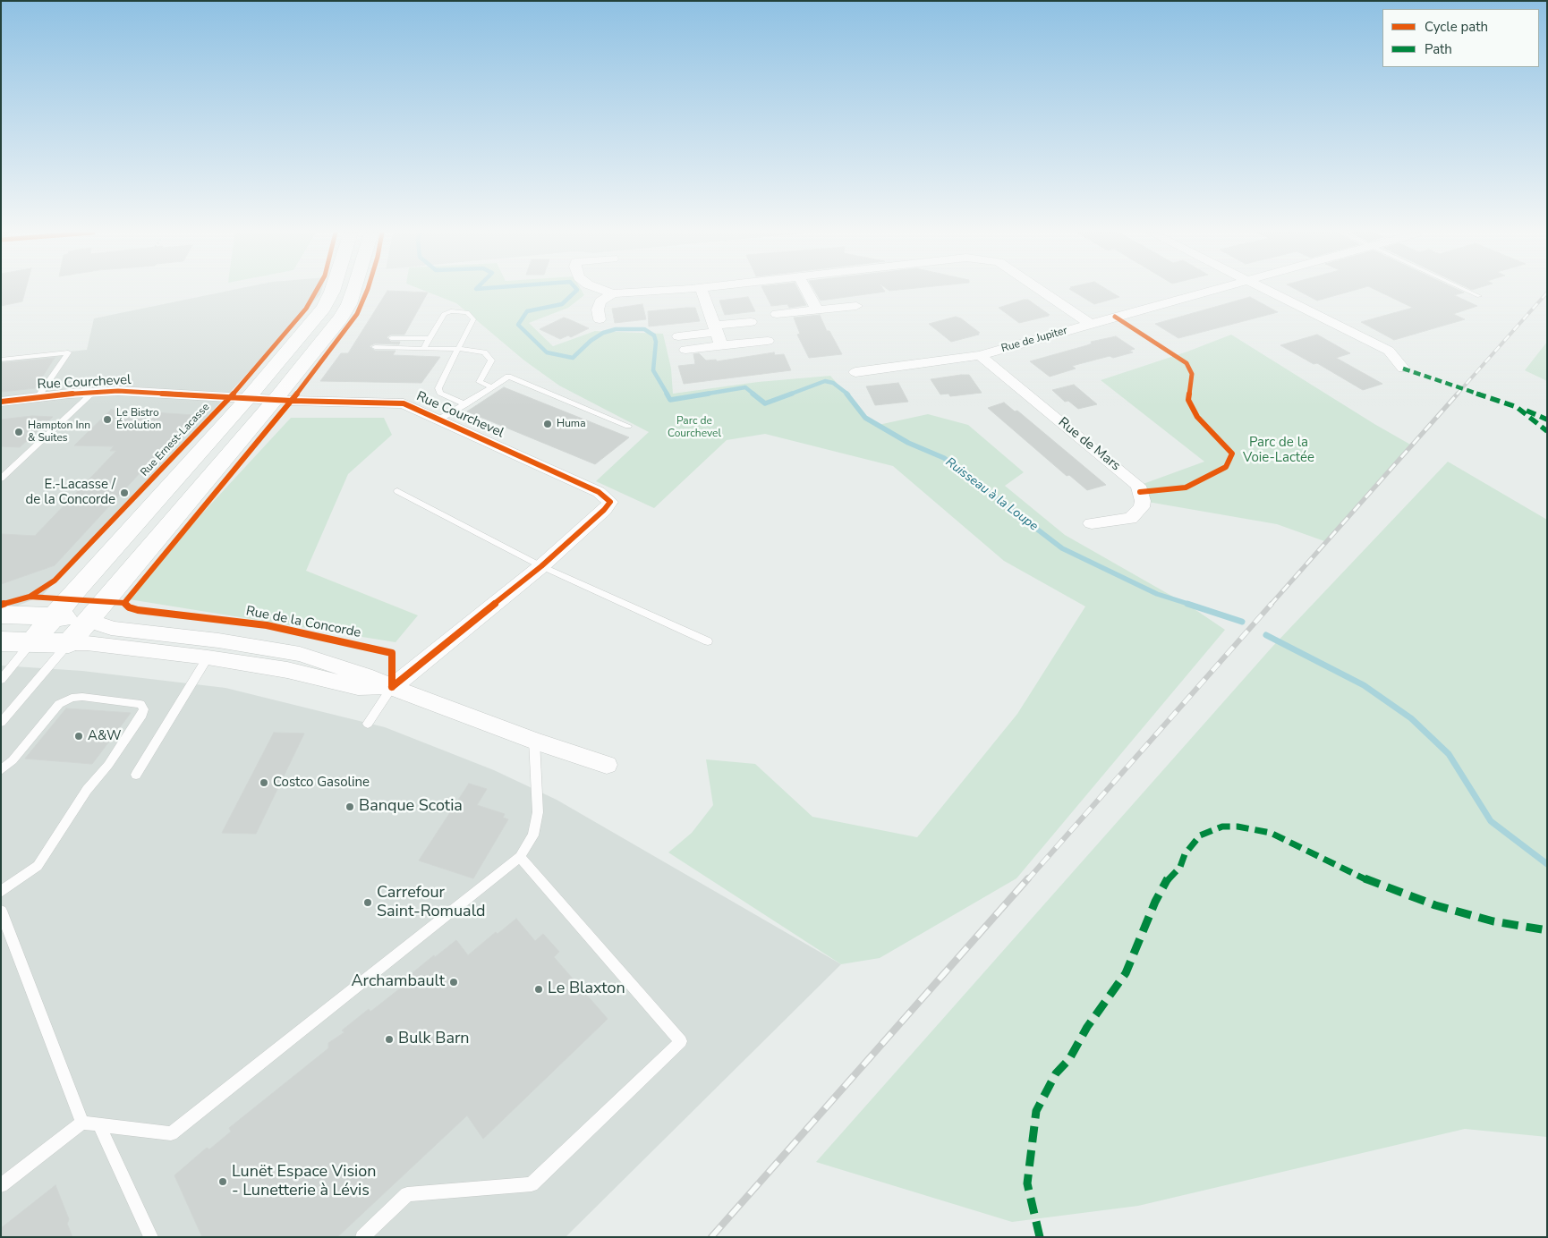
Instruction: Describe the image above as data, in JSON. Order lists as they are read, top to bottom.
{
  "streets": {
    "street": [
      "Rue de Jupiter",
      "Rue Courchevel",
      "Rue Ernest-Lacasse",
      "Rue de Mars"
    ],
    "cycle path": ["Rue de la Concorde"]
  },
  "crossings": [
    ["Rue de Jupiter", "Rue de Mars"],
    ["Rue Courchevel", "Rue Ernest-Lacasse"]
  ],
  "water": ["Ruisseau à la Loupe"],
  "parks": ["Parc de Courchevel", "Parc de la Voie-Lactée"],
  "places": [
    "Le Bistro Évolution",
    "Huma",
    "Hampton Inn & Suites",
    "E.-Lacasse / de la Concorde",
    "A&W",
    "Costco Gasoline",
    "Banque Scotia",
    "Carrefour Saint-Romuald",
    "Archambault",
    "Le Blaxton",
    "Bulk Barn",
    "Lunët Espace Vision - Lunetterie à Lévis"
  ],
  "legend": ["Cycle path", "Path"]
}
